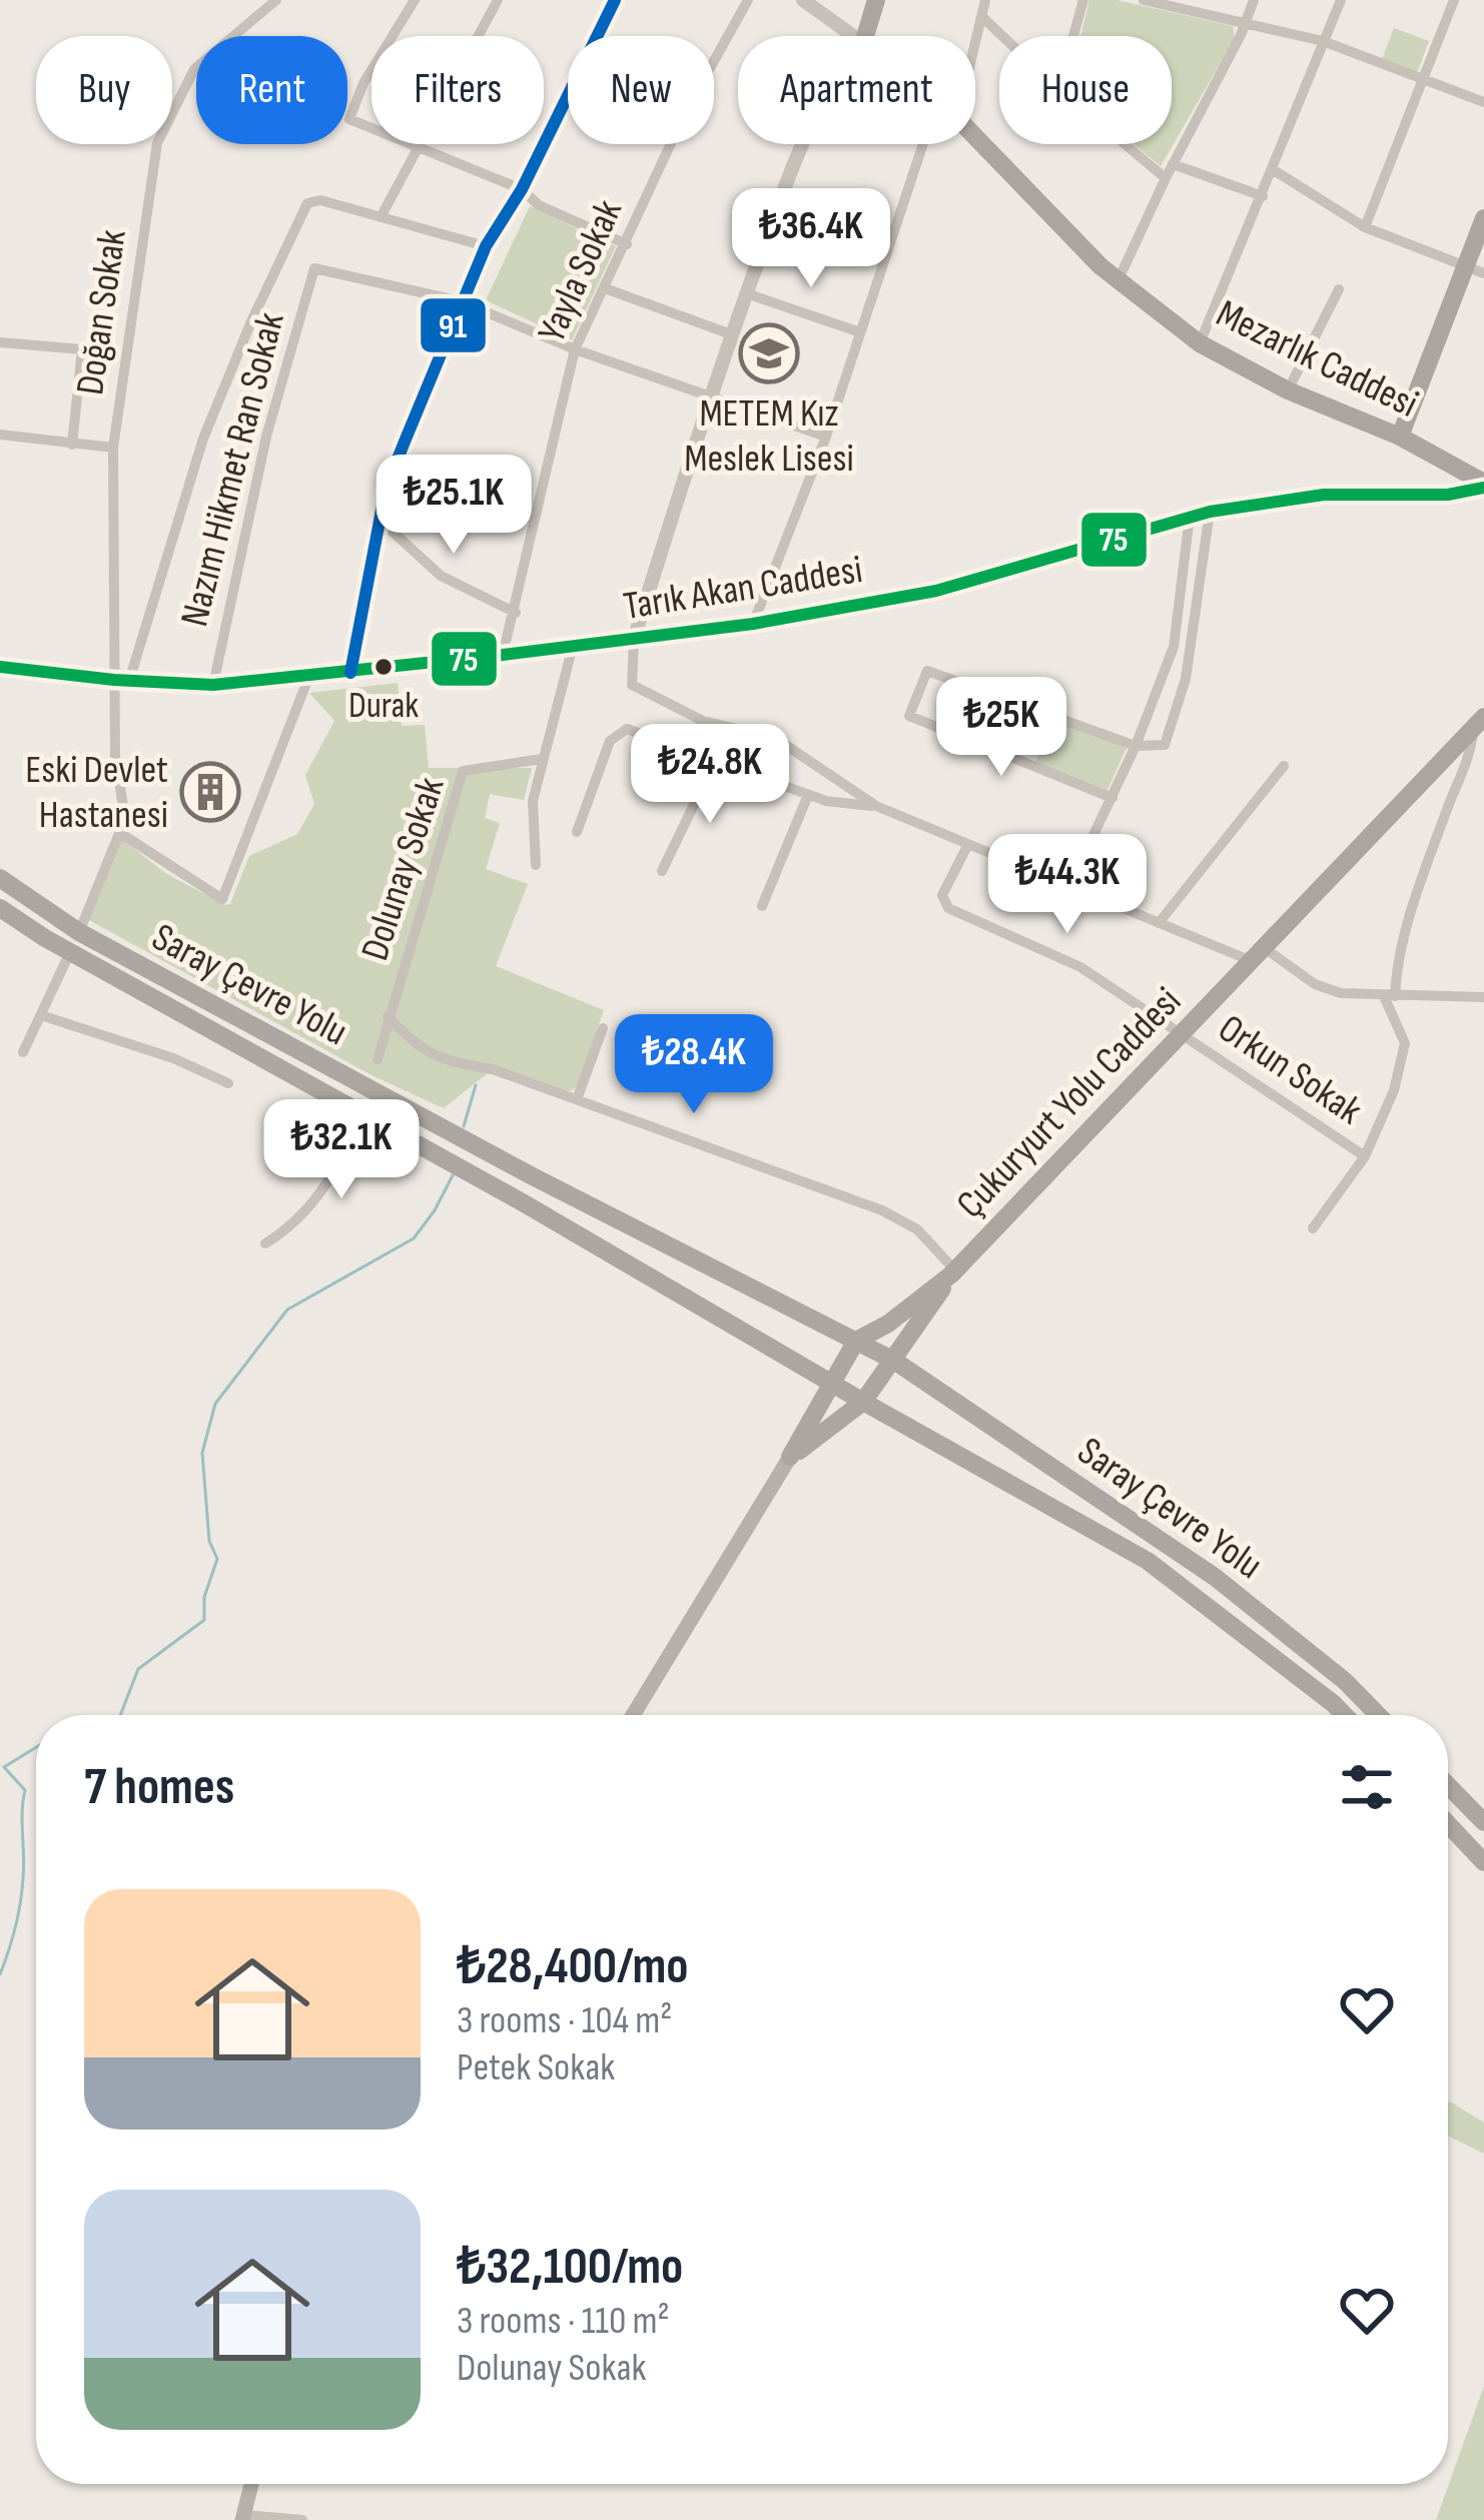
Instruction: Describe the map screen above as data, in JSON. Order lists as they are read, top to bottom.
{
  "streets": {
    "highway": ["Saray Çevre Yolu"],
    "main road": ["Mezarlık Caddesi", "Tarık Akan Caddesi", "Çukuryurt Yolu Caddesi"],
    "street": [
      "Yayla Sokak",
      "Doğan Sokak",
      "Nazım Hikmet Ran Sokak",
      "Dolunay Sokak",
      "Orkun Sokak"
    ]
  },
  "crossings": [
    ["Yayla Sokak", "Tarık Akan Caddesi"],
    ["Doğan Sokak", "Tarık Akan Caddesi"],
    ["Mezarlık Caddesi", "Tarık Akan Caddesi"],
    ["Nazım Hikmet Ran Sokak", "Tarık Akan Caddesi"],
    ["Orkun Sokak", "Çukuryurt Yolu Caddesi"]
  ],
  "places": {
    "school or university": ["METEM Kız Meslek Lisesi"],
    "other": ["Durak"],
    "building": ["Eski Devlet Hastanesi"]
  },
  "lines": ["transit line 91", "transit line 75"],
  "page": {
    "chip": [
      "Buy",
      "Rent",
      "Filters",
      "New",
      "Apartment",
      "House"
    ],
    "price": [
      "₺36.4K",
      "₺25.1K",
      "₺25K",
      "₺24.8K",
      "₺44.3K",
      "₺28.4K",
      "₺32.1K"
    ],
    "heading": "7 homes",
    "list": [
      {
        "name": "₺28,400/mo",
        "note": "3 rooms · 104 m² · Petek Sokak"
      },
      {
        "name": "₺32,100/mo",
        "note": "3 rooms · 110 m² · Dolunay Sokak"
      }
    ]
  }
}
